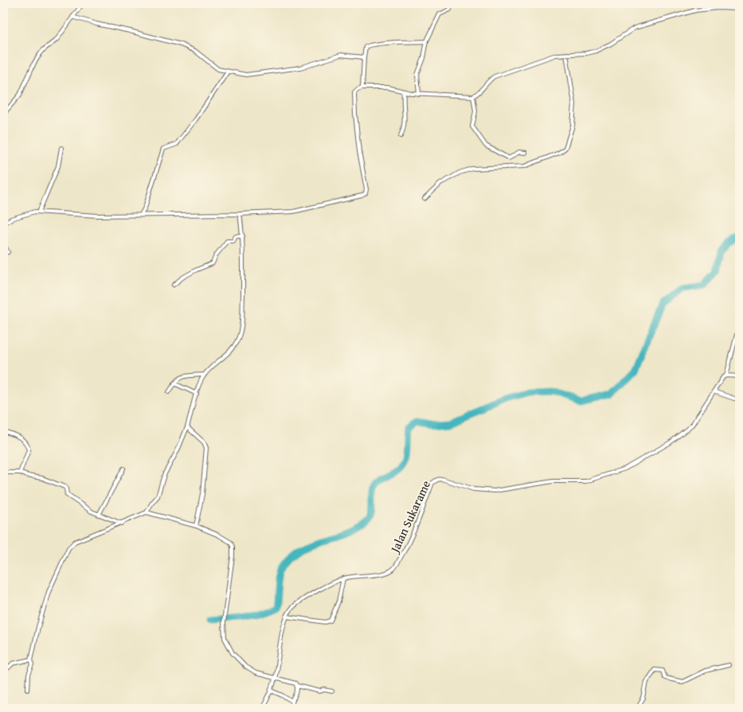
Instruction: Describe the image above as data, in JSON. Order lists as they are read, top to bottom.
{
  "streets": {
    "street": ["Jalan Sukarame"]
  }
}
